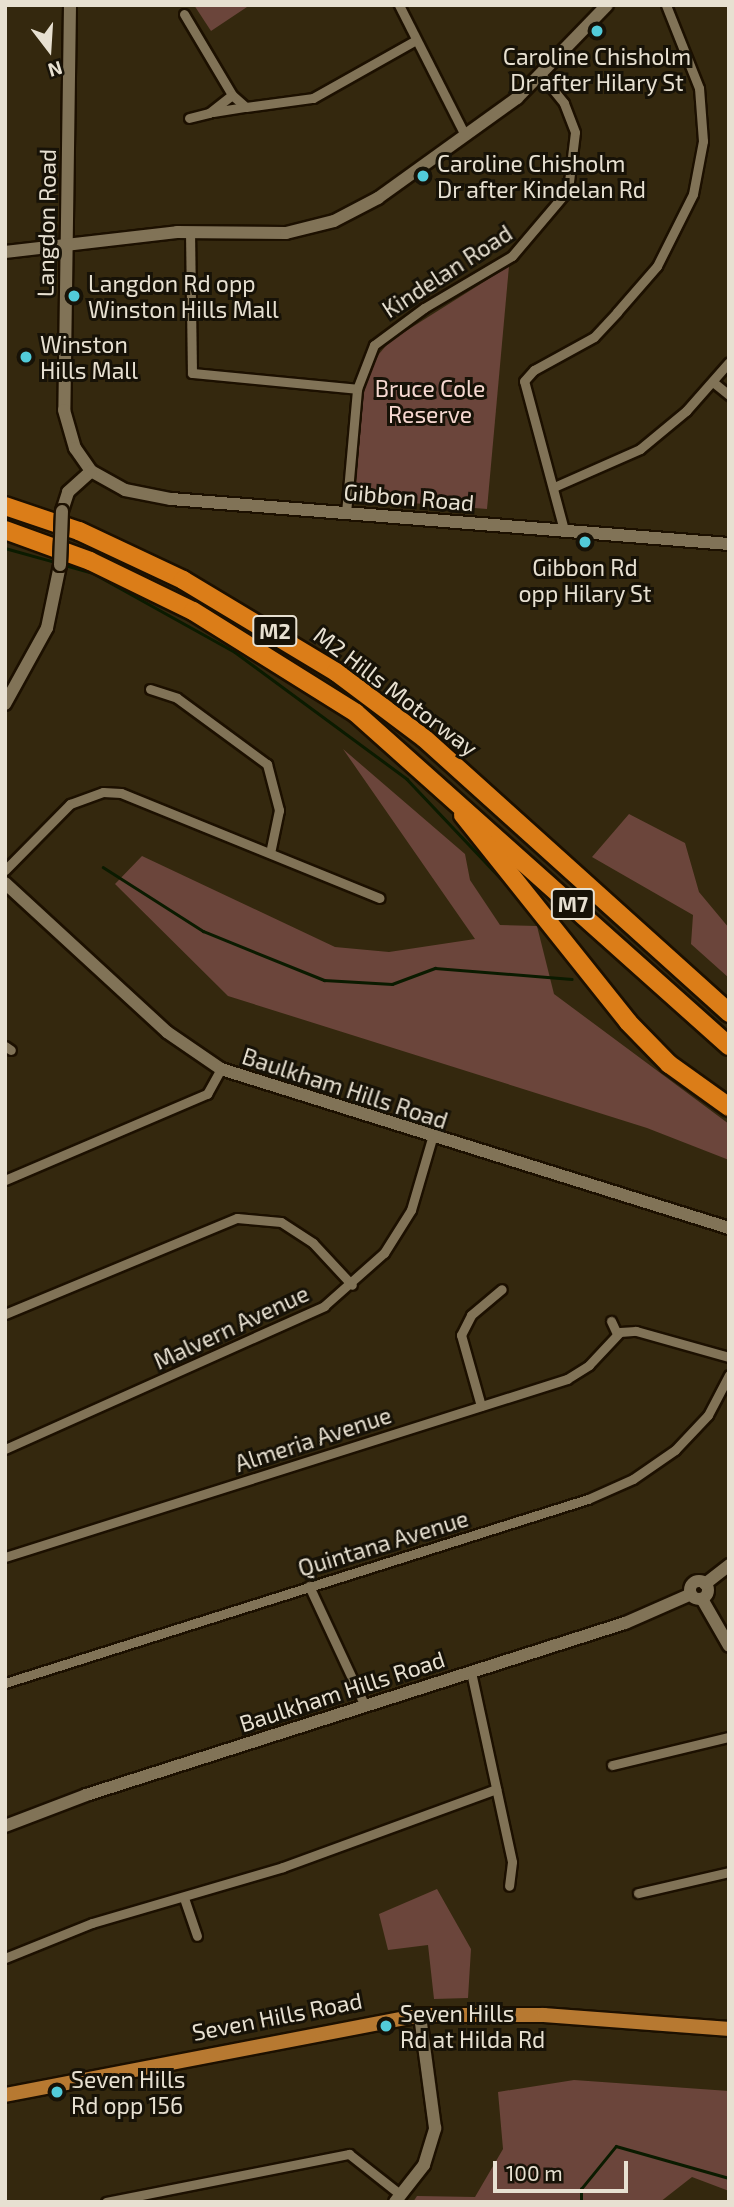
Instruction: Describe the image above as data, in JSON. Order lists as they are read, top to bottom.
{
  "streets": {
    "highway": ["M2", "M2 Hills Motorway", "M7"],
    "main road": ["Seven Hills Road"],
    "street": [
      "Langdon Road",
      "Kindelan Road",
      "Gibbon Road",
      "Baulkham Hills Road",
      "Malvern Avenue",
      "Almeria Avenue",
      "Quintana Avenue"
    ]
  },
  "crossings": [
    ["Langdon Road", "Gibbon Road"],
    ["Kindelan Road", "Gibbon Road"],
    ["M2", "M2 Hills Motorway"],
    ["M2", "M7"],
    ["M2 Hills Motorway", "M7"],
    ["Baulkham Hills Road", "Malvern Avenue"]
  ],
  "parks": ["Bruce Cole Reserve"],
  "places": [
    "Caroline Chisholm Dr after Hilary St",
    "Caroline Chisholm Dr after Kindelan Rd",
    "Langdon Rd opp Winston Hills Mall",
    "Winston Hills Mall",
    "Gibbon Rd opp Hilary St",
    "Seven Hills Rd at Hilda Rd",
    "Seven Hills Rd opp 156"
  ],
  "scale_bar": "100 m",
  "north": "bottom"
}
